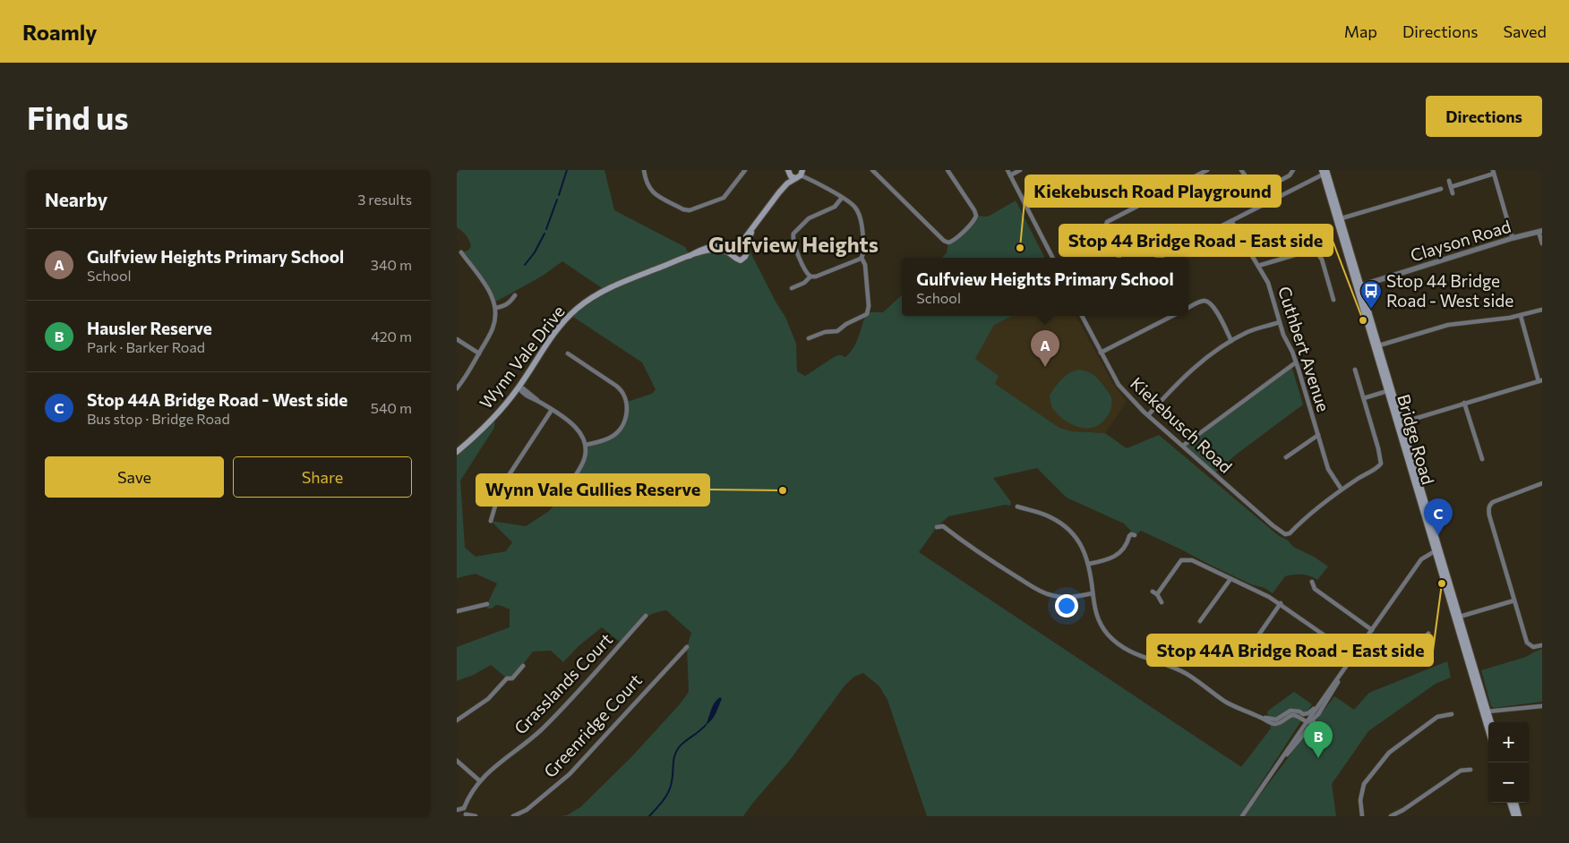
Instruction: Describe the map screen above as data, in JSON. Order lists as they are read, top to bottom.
{
  "streets": {
    "main road": ["Wynn Vale Drive", "Bridge Road"],
    "street": [
      "Clayson Road",
      "Cuthbert Avenue",
      "Kiekebusch Road",
      "Grasslands Court",
      "Greenridge Court"
    ]
  },
  "crossings": [
    ["Clayson Road", "Bridge Road"],
    ["Cuthbert Avenue", "Kiekebusch Road"]
  ],
  "districts": ["Gulfview Heights"],
  "places": {
    "other": [
      "Kiekebusch Road Playground",
      "Stop 44 Bridge Road - East side",
      "Wynn Vale Gullies Reserve",
      "Stop 44A Bridge Road - East side"
    ],
    "bus stop": ["Stop 44 Bridge Road - West side"]
  },
  "page": {
    "header": "Roamly",
    "nav": ["Map", "Directions", "Saved"],
    "buttons": [
      "Directions",
      ["Save", "Share"]
    ],
    "title": "Find us",
    "heading": ["Nearby", "3 results"],
    "list": [
      {
        "mark": "A",
        "name": "Gulfview Heights Primary School",
        "note": "School",
        "value": "340 m"
      },
      {
        "mark": "B",
        "name": "Hausler Reserve",
        "note": "Park · Barker Road",
        "value": "420 m"
      },
      {
        "mark": "C",
        "name": "Stop 44A Bridge Road - West side",
        "note": "Bus stop · Bridge Road",
        "value": "540 m"
      }
    ],
    "popup": ["Gulfview Heights Primary School", "School"],
    "pins": ["A", "C", "B"],
    "map_buttons": ["+", "−"]
  }
}
